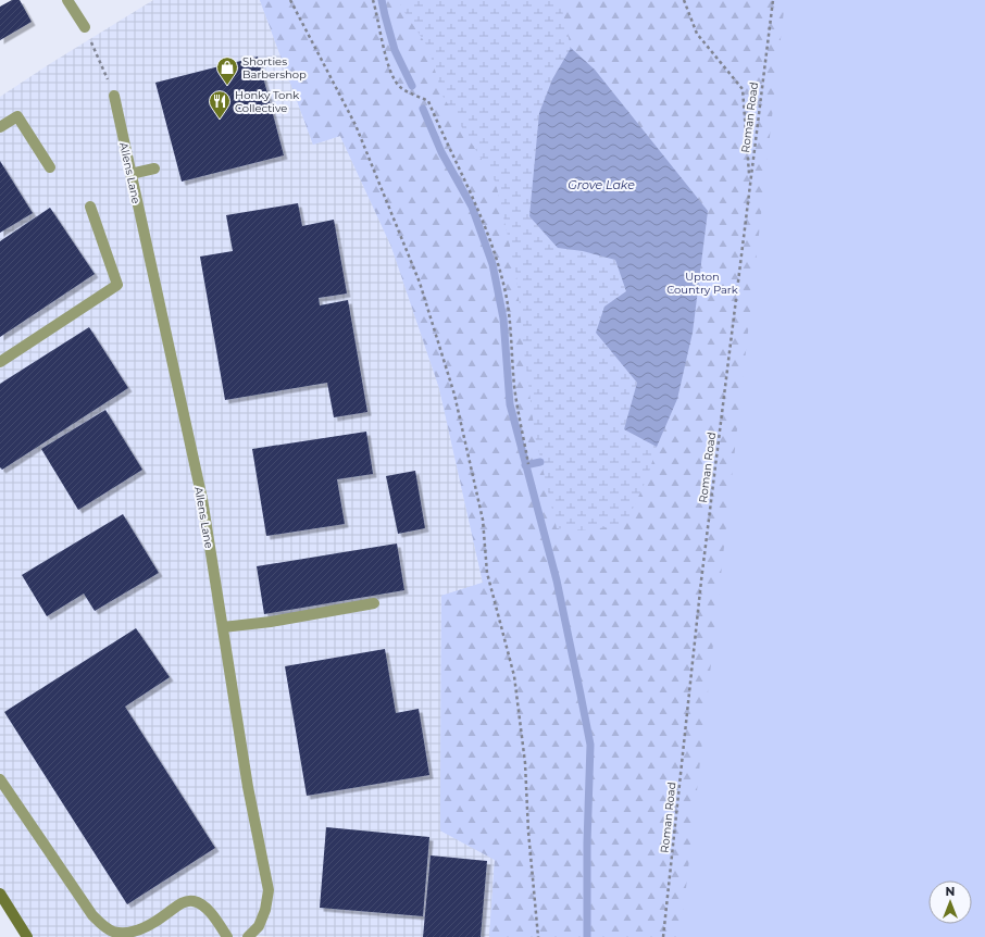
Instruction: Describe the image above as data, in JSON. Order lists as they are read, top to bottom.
{
  "streets": {
    "street": ["Allens Lane"],
    "path": ["Roman Road"]
  },
  "water": ["Grove Lake"],
  "parks": ["Upton Country Park"],
  "places": {
    "shop": ["Shorties Barbershop"],
    "restaurant": ["Honky Tonk Collective"]
  },
  "north": "top"
}
